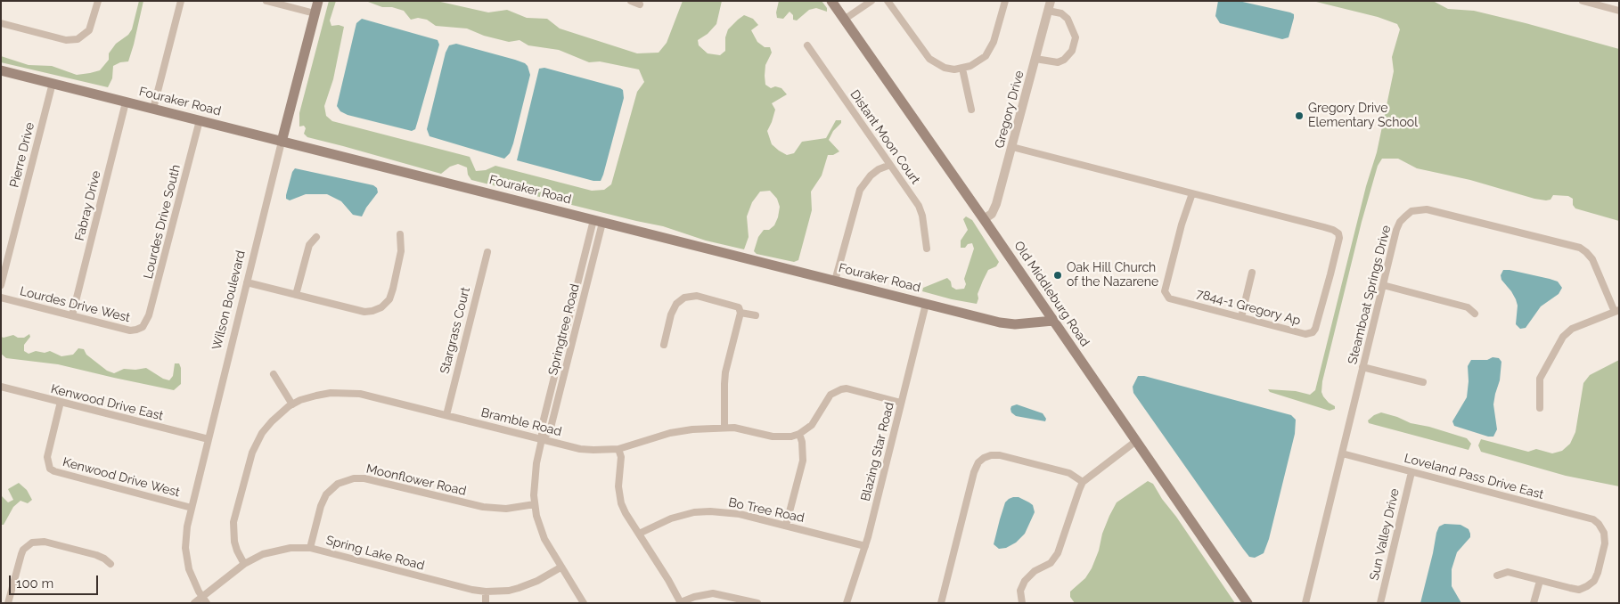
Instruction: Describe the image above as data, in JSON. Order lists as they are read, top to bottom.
{
  "streets": {
    "main road": ["Fouraker Road", "Old Middleburg Road", "Wilson Boulevard"],
    "street": [
      "Gregory Drive",
      "Distant Moon Court",
      "Pierre Drive",
      "Fabray Drive",
      "Lourdes Drive South",
      "Steamboat Springs Drive",
      "Lourdes Drive West",
      "7844-1 Gregory Ap",
      "Springtree Road",
      "Stargrass Court",
      "Kenwood Drive East",
      "Bramble Road",
      "Blazing Star Road",
      "Loveland Pass Drive East",
      "Kenwood Drive West",
      "Moonflower Road",
      "Bo Tree Road",
      "Sun Valley Drive",
      "Spring Lake Road"
    ]
  },
  "crossings": [
    ["Fouraker Road", "Pierre Drive"],
    ["Fouraker Road", "Fabray Drive"],
    ["Fouraker Road", "Lourdes Drive South"],
    ["Fouraker Road", "Old Middleburg Road"],
    ["Fouraker Road", "Wilson Boulevard"],
    ["Fouraker Road", "Springtree Road"],
    ["Fouraker Road", "Blazing Star Road"],
    ["Gregory Drive", "Old Middleburg Road"],
    ["Gregory Drive", "7844-1 Gregory Ap"],
    ["Fabray Drive", "Lourdes Drive West"],
    ["Lourdes Drive South", "Lourdes Drive West"],
    ["Steamboat Springs Drive", "Loveland Pass Drive East"],
    ["Wilson Boulevard", "Kenwood Drive East"],
    ["Wilson Boulevard", "Kenwood Drive West"],
    ["Wilson Boulevard", "Spring Lake Road"],
    ["Springtree Road", "Bramble Road"],
    ["Springtree Road", "Moonflower Road"],
    ["Springtree Road", "Spring Lake Road"],
    ["Stargrass Court", "Bramble Road"],
    ["Kenwood Drive East", "Kenwood Drive West"],
    ["Bramble Road", "Spring Lake Road"],
    ["Blazing Star Road", "Bo Tree Road"],
    ["Loveland Pass Drive East", "Sun Valley Drive"],
    ["Moonflower Road", "Spring Lake Road"]
  ],
  "places": ["Gregory Drive Elementary School", "Oak Hill Church of the Nazarene"],
  "scale_bar": "100 m"
}
